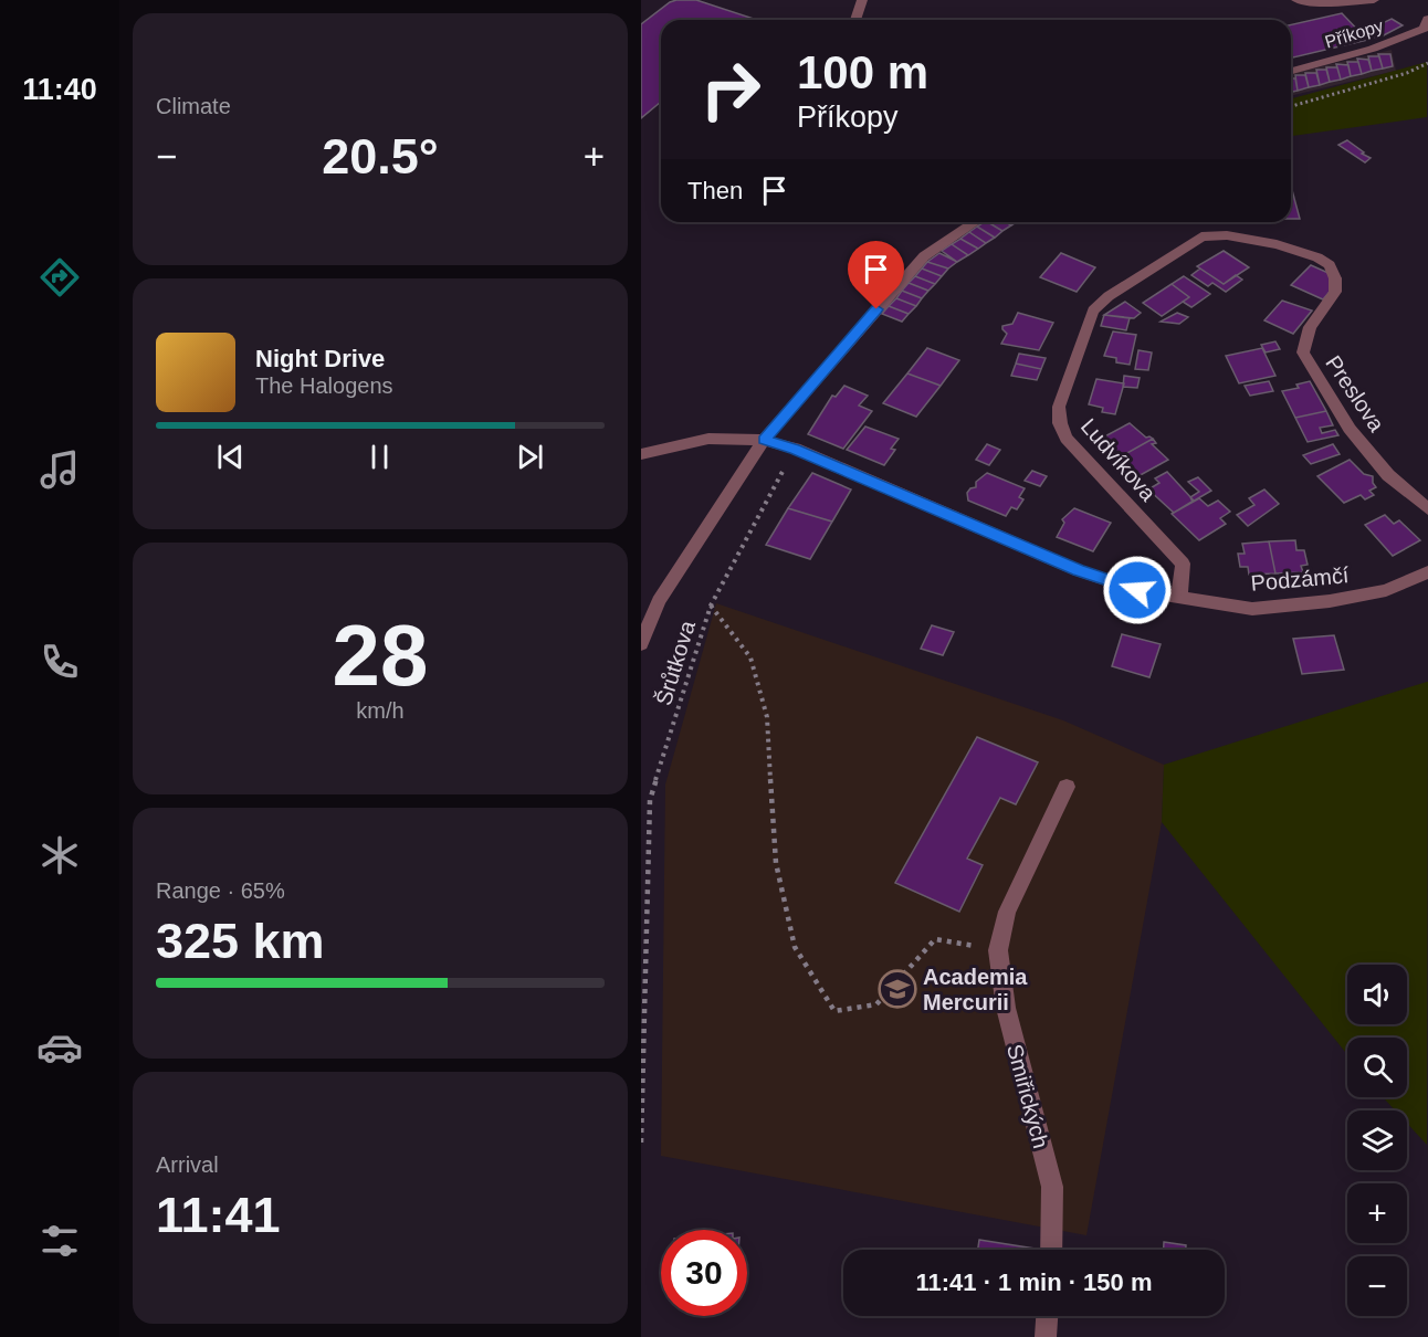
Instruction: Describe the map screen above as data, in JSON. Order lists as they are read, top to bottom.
{
  "streets": {
    "street": [
      "Příkopy",
      "Preslova",
      "Ludvíkova",
      "Podzámčí",
      "Smiřických"
    ],
    "path": ["Šrůtkova"]
  },
  "crossings": [
    ["Preslova", "Ludvíkova"],
    ["Ludvíkova", "Podzámčí"],
    ["Podzámčí", "Šrůtkova"]
  ],
  "places": {
    "school or university": ["Academia Mercurii"]
  },
  "page": {
    "tabs": "11:40",
    "tile": [
      "Climate",
      ["28", "km/h"],
      ["Range · 65%", "325 km"],
      ["Arrival", "11:41"]
    ],
    "turn": ["100 m", "Příkopy"],
    "heat": ["−", "20.5°", "+"],
    "then": "Then",
    "song": ["Night Drive", "The Halogens"],
    "map_buttons": ["+", "−"],
    "limit": "30",
    "trip": "11:41 · 1 min · 150 m"
  }
}
